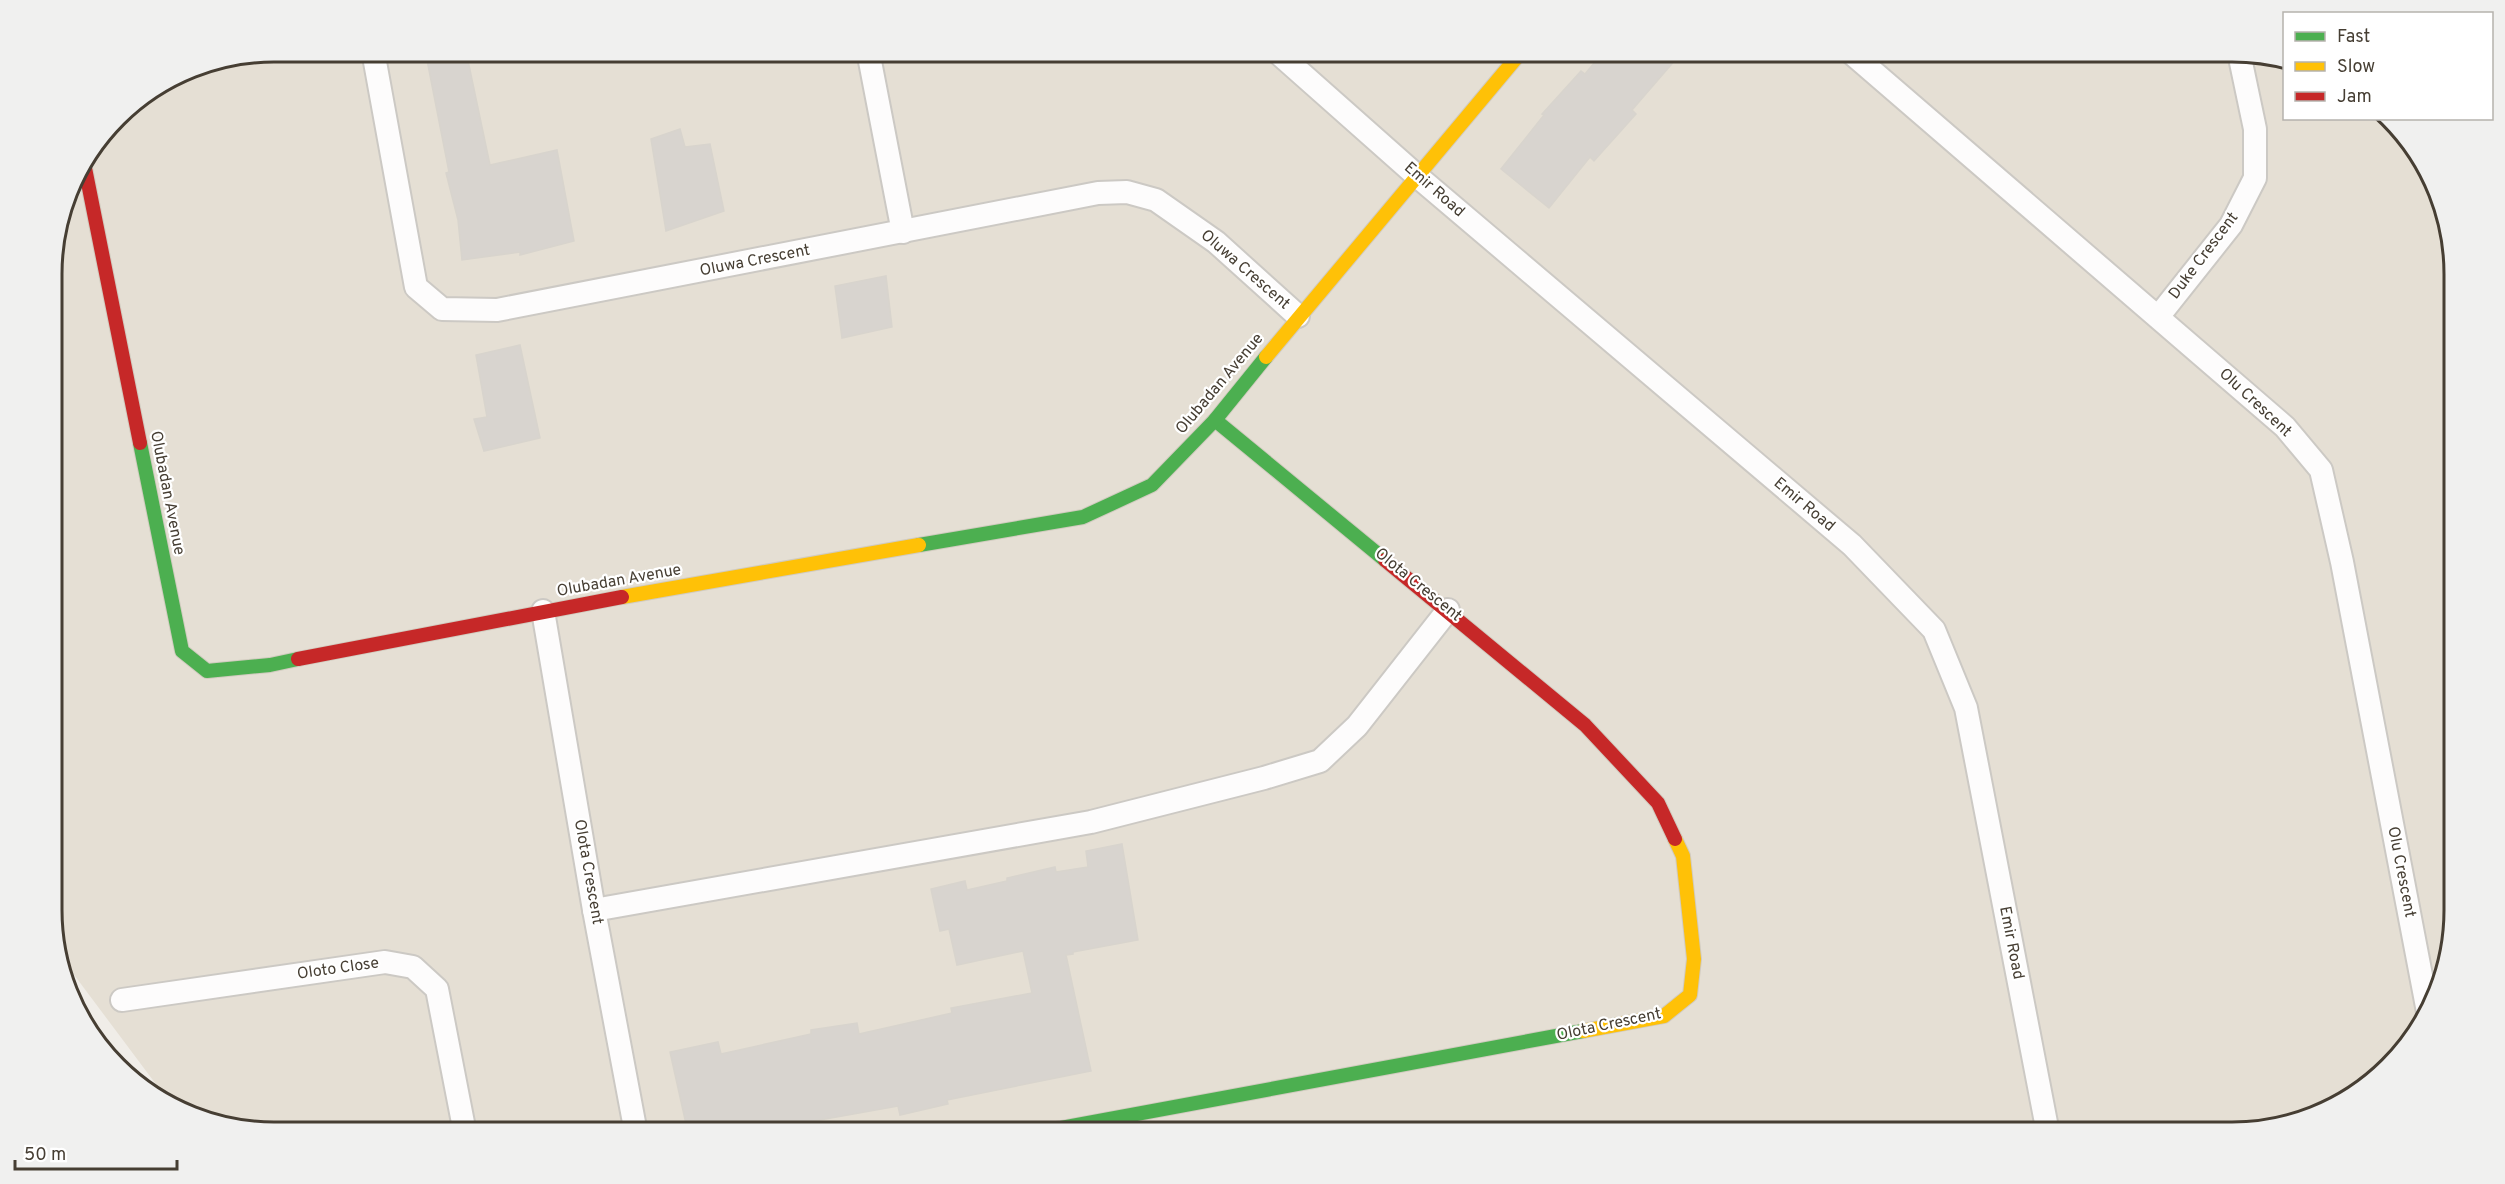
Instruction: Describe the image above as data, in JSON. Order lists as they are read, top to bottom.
{
  "streets": {
    "street": [
      "Emir Road",
      "Duke Crescent",
      "Oluwa Crescent",
      "Olubadan Avenue",
      "Olu Crescent",
      "Olota Crescent",
      "Oloto Close"
    ]
  },
  "crossings": [
    ["Emir Road", "Olubadan Avenue"],
    ["Duke Crescent", "Olu Crescent"],
    ["Oluwa Crescent", "Olubadan Avenue"],
    ["Olubadan Avenue", "Olota Crescent"]
  ],
  "legend": ["Fast", "Slow", "Jam"],
  "scale_bar": "50 m"
}
